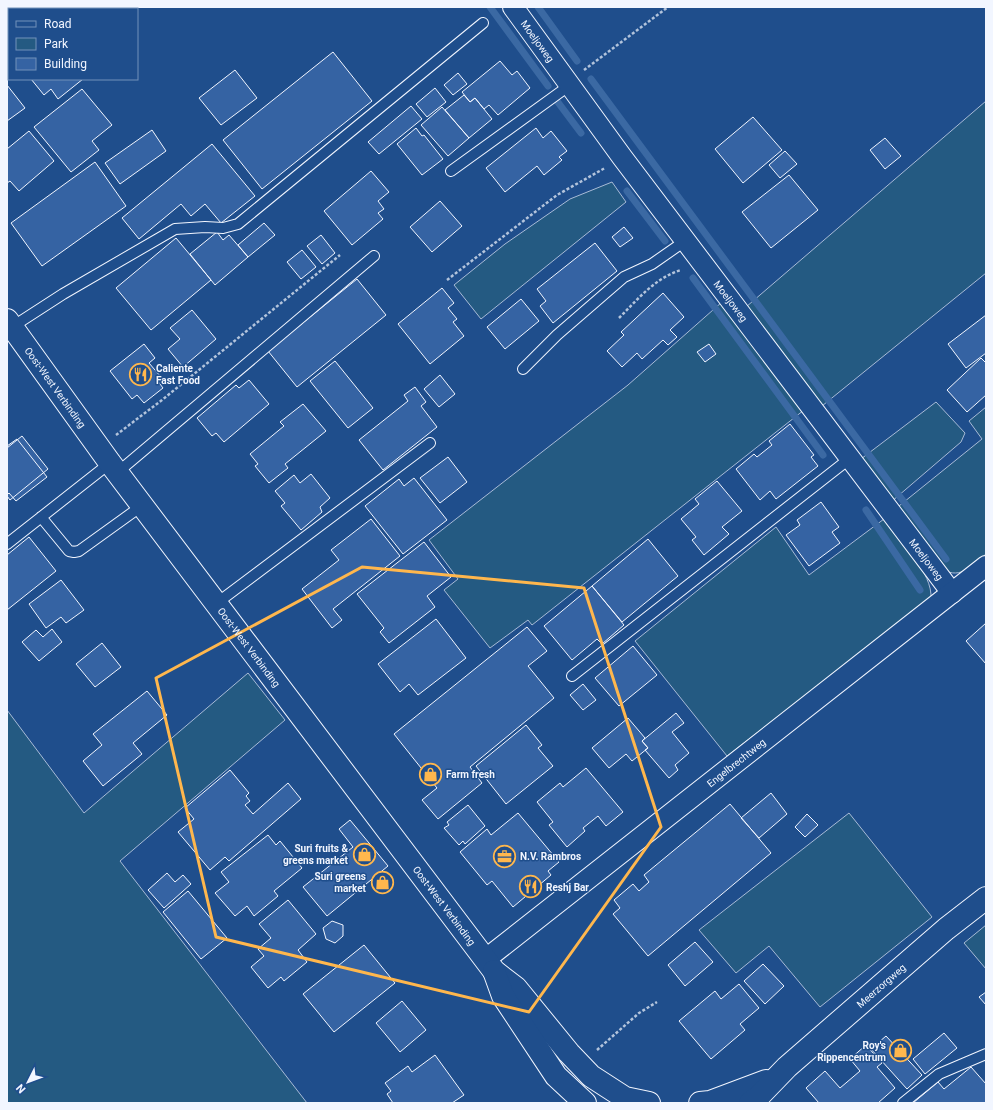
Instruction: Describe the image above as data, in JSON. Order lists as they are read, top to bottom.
{
  "streets": {
    "main road": ["Oost-West Verbinding", "Meerzorgweg"],
    "street": ["Moeljoweg", "Engelbrechtweg"]
  },
  "crossings": [
    ["Moeljoweg", "Engelbrechtweg"],
    ["Oost-West Verbinding", "Engelbrechtweg"]
  ],
  "places": {
    "restaurant": ["Caliente Fast Food", "Reshj Bar"],
    "shop": [
      "Farm fresh",
      "Suri fruits & greens market",
      "Suri greens market",
      "Roy's Rippencentrum"
    ],
    "office": ["N.V. Rambros"]
  },
  "legend": ["Road", "Park", "Building"],
  "north": "bottom left"
}
